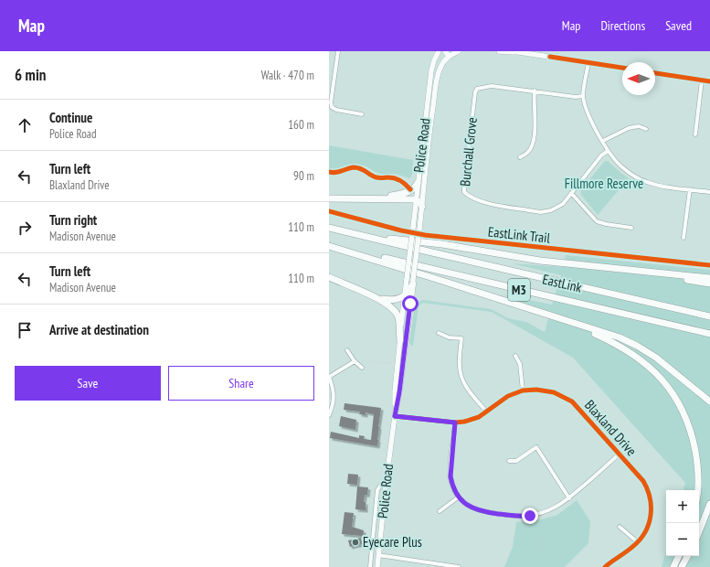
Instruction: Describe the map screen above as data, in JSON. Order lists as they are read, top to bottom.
{
  "streets": {
    "highway": ["EastLink", "M3"],
    "main road": ["Police Road"],
    "street": ["Burchall Grove", "Blaxland Drive"],
    "cycle path": ["EastLink Trail"]
  },
  "crossings": [
    ["Police Road", "Blaxland Drive"]
  ],
  "parks": ["Fillmore Reserve"],
  "places": ["Eyecare Plus"],
  "north": "left",
  "page": {
    "header": "Map",
    "nav": ["Map", "Directions", "Saved"],
    "heading": ["6 min", "Walk · 470 m"],
    "list": [
      ["Continue", "Police Road", "160 m"],
      ["Turn left", "Blaxland Drive", "90 m"],
      ["Turn right", "Madison Avenue", "110 m"],
      ["Turn left", "Madison Avenue", "110 m"],
      "Arrive at destination"
    ],
    "buttons": ["Save", "Share"],
    "map_buttons": ["+", "−"]
  }
}
